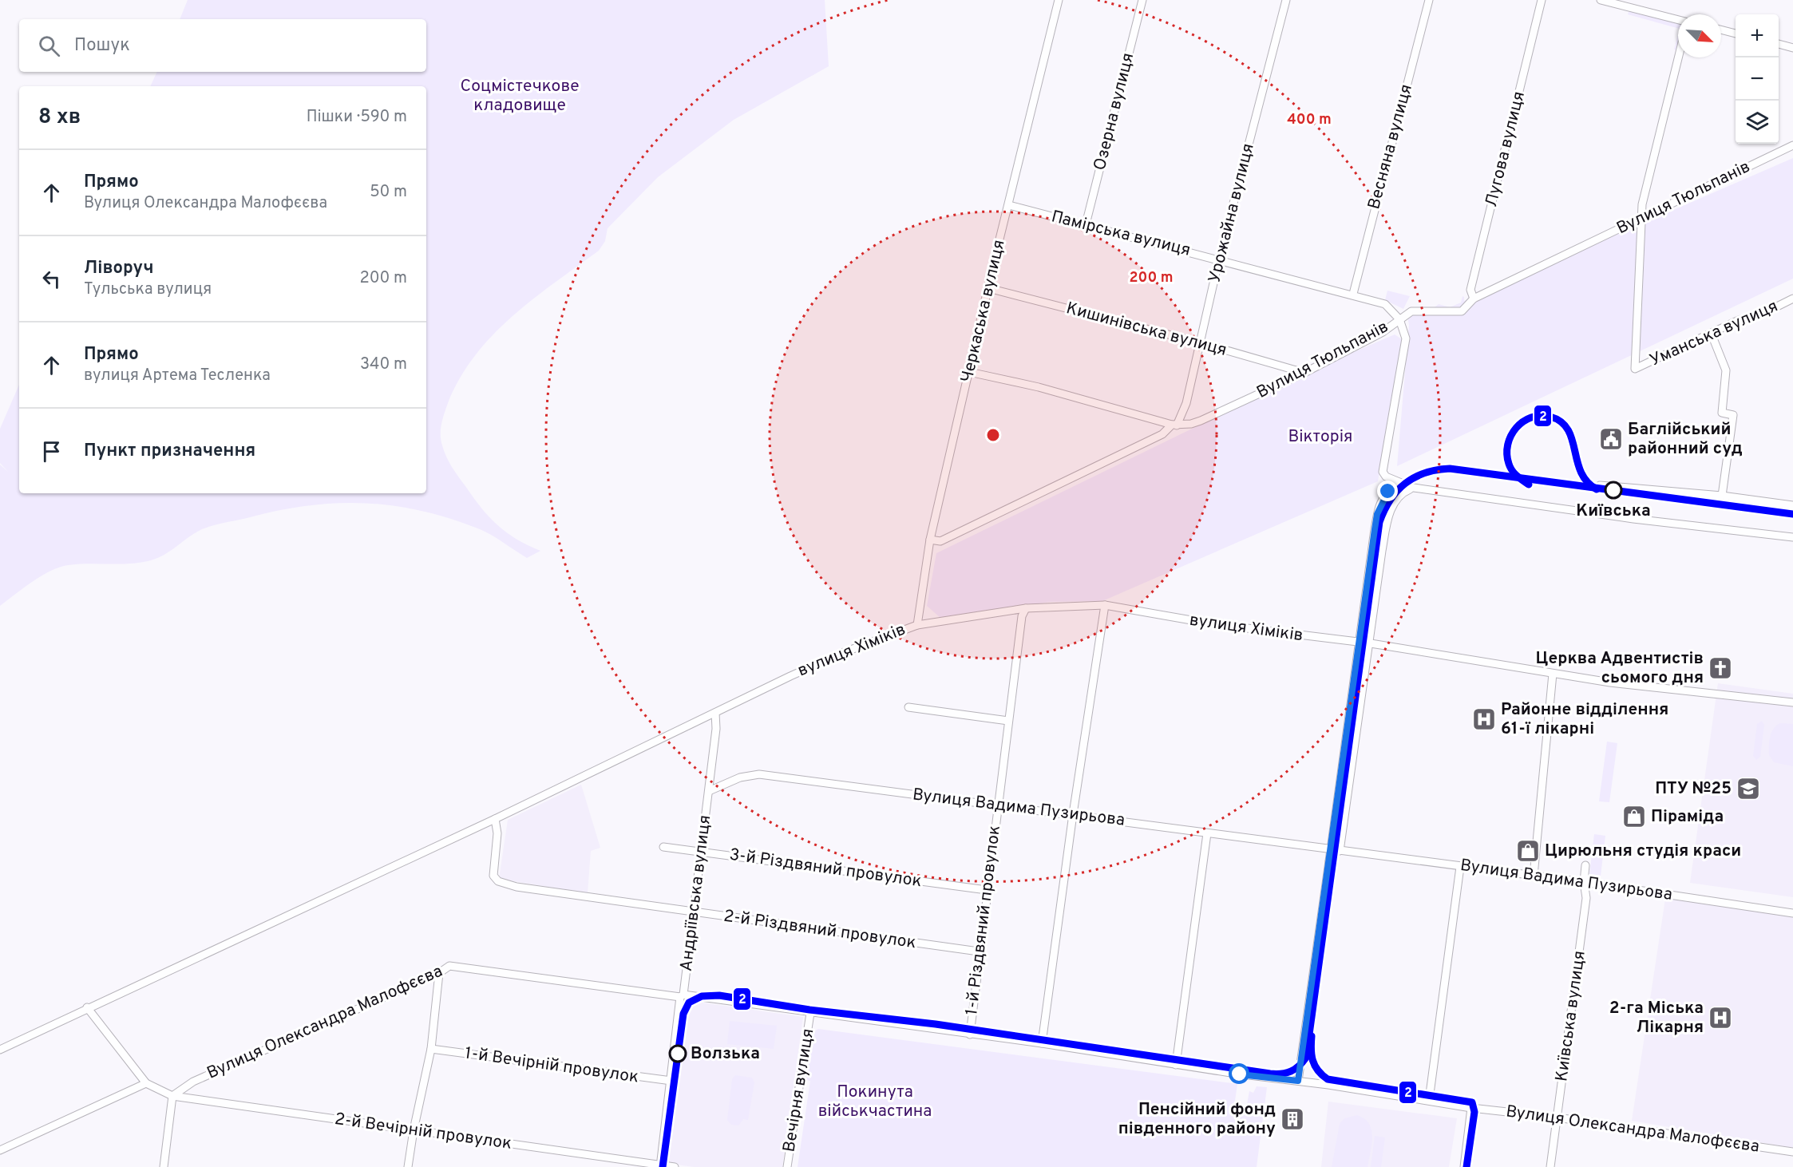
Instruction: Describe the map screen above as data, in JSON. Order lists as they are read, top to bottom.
{
  "streets": {
    "street": [
      "Озерна вулиця",
      "Весняна вулиця",
      "Лугова вулиця",
      "Вулиця Тюльпанів",
      "Урожайна вулиця",
      "Памірська вулиця",
      "Черкаська вулиця",
      "Кишинівська вулиця",
      "Уманська вулиця",
      "вулиця Хіміків",
      "Вулиця Вадима Пузирьова",
      "3-й Різдвяний провулок",
      "Андріївська вулиця",
      "1-й Різдвяний провулок",
      "2-й Різдвяний провулок",
      "Київська вулиця",
      "Вулиця Олександра Малофєєва",
      "1-й Вечірній провулок",
      "Вечірня вулиця",
      "2-й Вечірній провулок"
    ]
  },
  "crossings": [
    ["Озерна вулиця", "Памірська вулиця"],
    ["Весняна вулиця", "Памірська вулиця"],
    ["Лугова вулиця", "Вулиця Тюльпанів"],
    ["Вулиця Тюльпанів", "Урожайна вулиця"],
    ["Вулиця Тюльпанів", "Памірська вулиця"],
    ["Вулиця Тюльпанів", "Черкаська вулиця"],
    ["Вулиця Тюльпанів", "Кишинівська вулиця"],
    ["Вулиця Тюльпанів", "Уманська вулиця"],
    ["Урожайна вулиця", "Памірська вулиця"],
    ["Урожайна вулиця", "Кишинівська вулиця"],
    ["Памірська вулиця", "Черкаська вулиця"],
    ["Черкаська вулиця", "Кишинівська вулиця"],
    ["Черкаська вулиця", "вулиця Хіміків"],
    ["вулиця Хіміків", "Андріївська вулиця"],
    ["вулиця Хіміків", "1-й Різдвяний провулок"],
    ["вулиця Хіміків", "2-й Різдвяний провулок"],
    ["Вулиця Вадима Пузирьова", "Андріївська вулиця"],
    ["Вулиця Вадима Пузирьова", "1-й Різдвяний провулок"],
    ["Вулиця Вадима Пузирьова", "Київська вулиця"],
    ["3-й Різдвяний провулок", "Андріївська вулиця"],
    ["3-й Різдвяний провулок", "1-й Різдвяний провулок"],
    ["Андріївська вулиця", "2-й Різдвяний провулок"],
    ["Андріївська вулиця", "Вулиця Олександра Малофєєва"],
    ["Андріївська вулиця", "1-й Вечірній провулок"],
    ["Андріївська вулиця", "2-й Вечірній провулок"],
    ["1-й Різдвяний провулок", "2-й Різдвяний провулок"],
    ["1-й Різдвяний провулок", "Вулиця Олександра Малофєєва"],
    ["Київська вулиця", "Вулиця Олександра Малофєєва"],
    ["Вулиця Олександра Малофєєва", "Вечірня вулиця"],
    ["Вулиця Олександра Малофєєва", "2-й Вечірній провулок"]
  ],
  "parks": ["Соцмістечкове кладовище", "Вікторія", "Покинута військчастина"],
  "places": {
    "public building": ["Баглійський районний суд"],
    "other": ["Київська", "Волзька"],
    "church": ["Церква Адвентистів сьомого дня"],
    "hospital": ["Районне відділення 61-ї лікарні", "2-га Міська Лікарня"],
    "school or university": ["ПТУ №25"],
    "shop": ["Піраміда", "Цирюльня студія краси"],
    "building": ["Пенсійний фонд південного району"]
  },
  "lines": ["transit line 2"],
  "north": "bottom right",
  "page": {
    "map_buttons": ["+", "−"],
    "search": "Пошук",
    "heading": ["8 хв", "Пішки · 590 m"],
    "list": [
      ["Прямо", "Вулиця Олександра Малофєєва", "50 m"],
      ["Ліворуч", "Тульська вулиця", "200 m"],
      ["Прямо", "вулиця Артема Тесленка", "340 m"],
      "Пункт призначення"
    ]
  },
  "rings": ["400 m", "200 m"]
}
